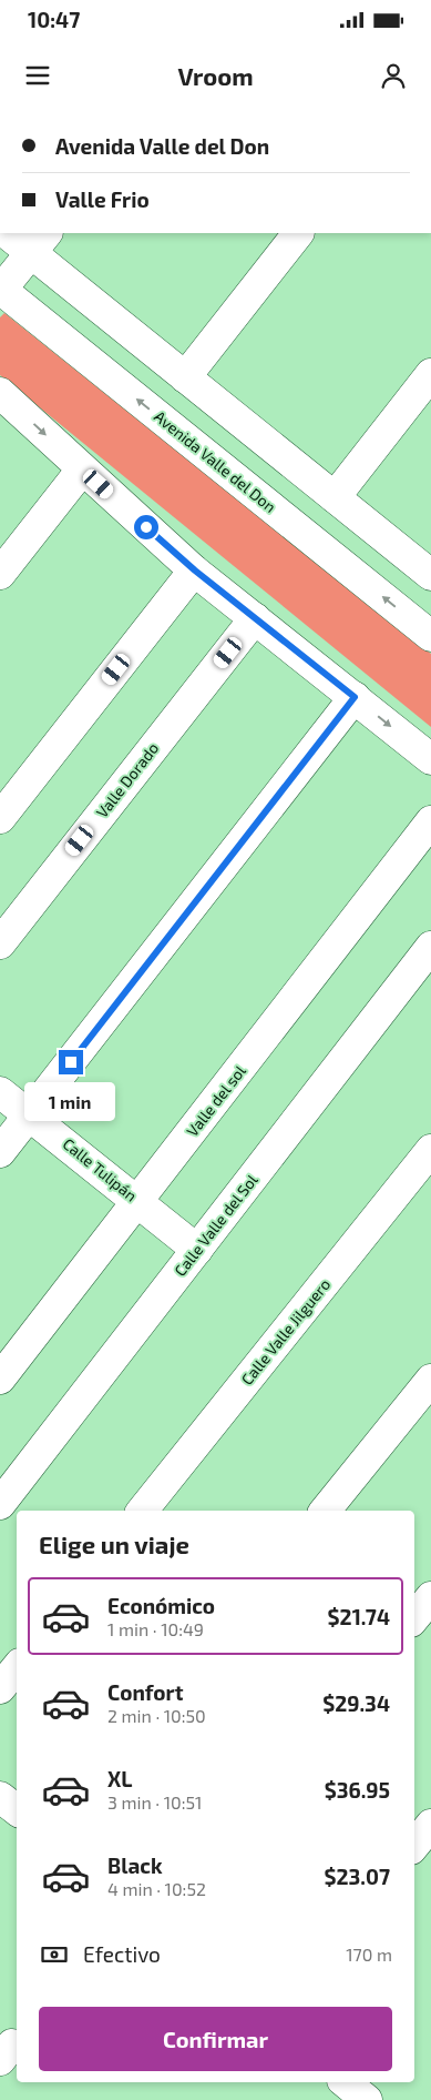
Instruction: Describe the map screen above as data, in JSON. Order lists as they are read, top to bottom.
{
  "streets": {
    "street": [
      "Avenida Valle del Don",
      "Valle Dorado",
      "Valle del sol",
      "Calle Tulipán",
      "Calle Valle del Sol",
      "Calle Valle Jilguero"
    ]
  },
  "crossings": [
    ["Valle del sol", "Calle Tulipán"],
    ["Calle Tulipán", "Calle Valle del Sol"]
  ],
  "page": {
    "status": "10:47",
    "header": "Vroom",
    "banner": ["Avenida Valle del Don", "Valle Frio"],
    "bubble": "1 min",
    "heading": "Elige un viaje",
    "list": [
      {
        "name": "Económico",
        "note": "1 min · 10:49",
        "value": "$21.74"
      },
      {
        "name": "Confort",
        "note": "2 min · 10:50",
        "value": "$29.34"
      },
      {
        "name": "XL",
        "note": "3 min · 10:51",
        "value": "$36.95"
      },
      {
        "name": "Black",
        "note": "4 min · 10:52",
        "value": "$23.07"
      }
    ],
    "pay": ["Efectivo", "170 m"],
    "buttons": "Confirmar"
  }
}
